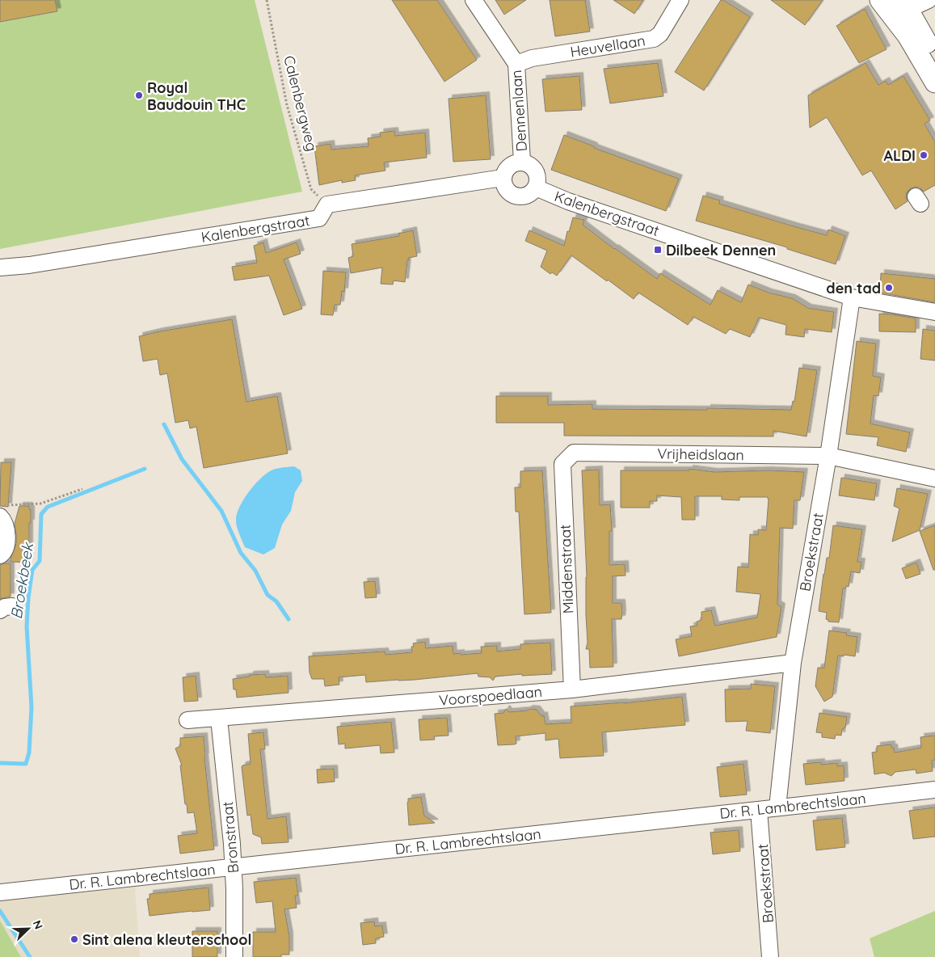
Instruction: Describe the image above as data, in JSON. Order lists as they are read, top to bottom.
{
  "streets": {
    "street": [
      "Heuvellaan",
      "Dennenlaan",
      "Kalenbergstraat",
      "Vrijheidslaan",
      "Broekstraat",
      "Middenstraat",
      "Voorspoedlaan",
      "Dr. R. Lambrechtslaan",
      "Bronstraat"
    ],
    "path": ["Calenbergweg"]
  },
  "crossings": [
    ["Heuvellaan", "Dennenlaan"],
    ["Calenbergweg", "Kalenbergstraat"],
    ["Dennenlaan", "Kalenbergstraat"],
    ["Kalenbergstraat", "Broekstraat"],
    ["Vrijheidslaan", "Broekstraat"],
    ["Vrijheidslaan", "Middenstraat"],
    ["Broekstraat", "Voorspoedlaan"],
    ["Broekstraat", "Dr. R. Lambrechtslaan"],
    ["Middenstraat", "Voorspoedlaan"],
    ["Voorspoedlaan", "Bronstraat"],
    ["Dr. R. Lambrechtslaan", "Bronstraat"]
  ],
  "water": ["Broekbeek"],
  "places": {
    "other": [
      "Royal Baudouin THC",
      "ALDI",
      "den tad",
      "Sint alena kleuterschool"
    ],
    "transit": ["Dilbeek Dennen"]
  },
  "north": "top right"
}
